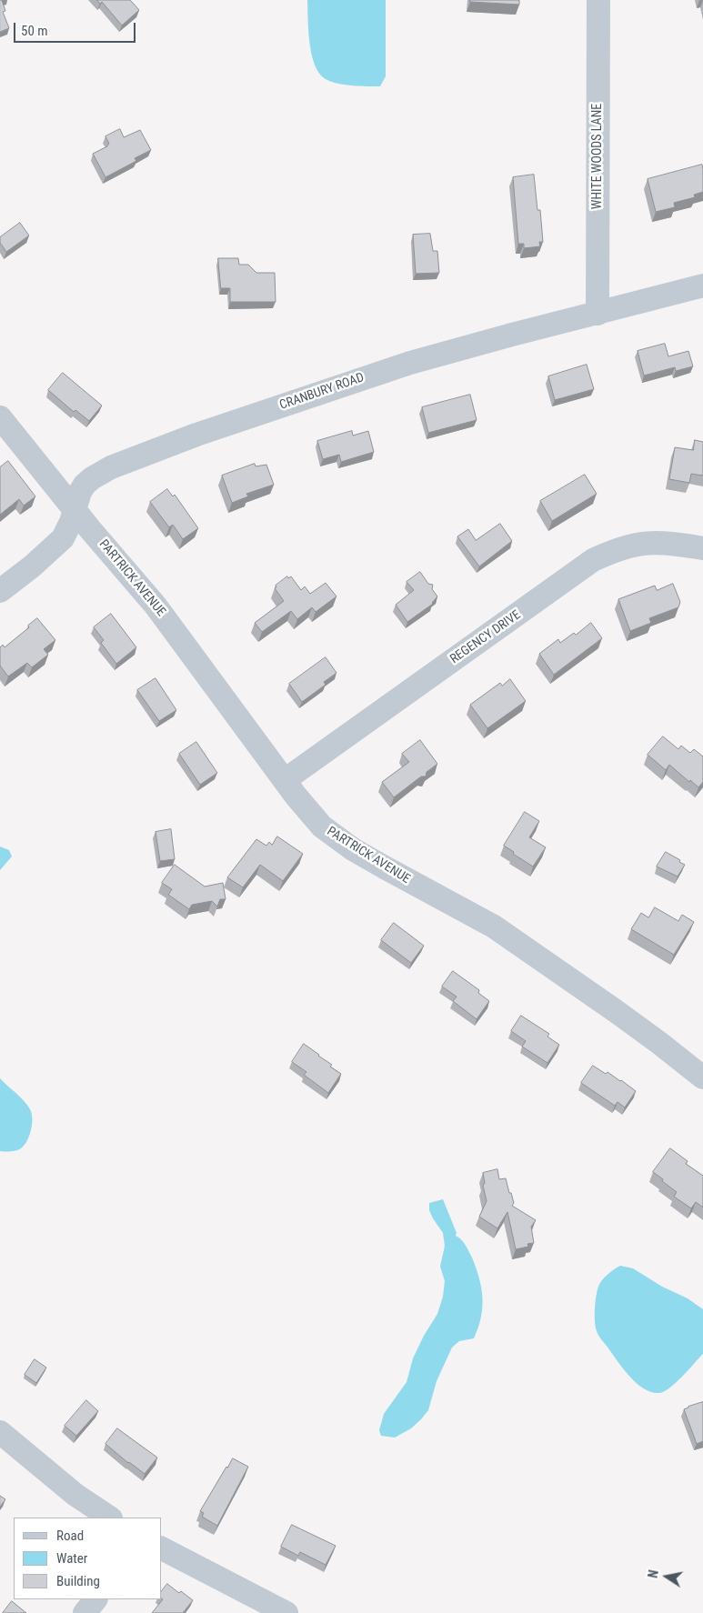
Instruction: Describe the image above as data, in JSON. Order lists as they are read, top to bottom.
{
  "streets": {
    "street": [
      "WHITE WOODS LANE",
      "CRANBURY ROAD",
      "PARTRICK AVENUE",
      "REGENCY DRIVE"
    ]
  },
  "crossings": [
    ["WHITE WOODS LANE", "CRANBURY ROAD"],
    ["CRANBURY ROAD", "PARTRICK AVENUE"],
    ["PARTRICK AVENUE", "REGENCY DRIVE"]
  ],
  "legend": ["Road", "Water", "Building"],
  "scale_bar": "50 m",
  "north": "left"
}
